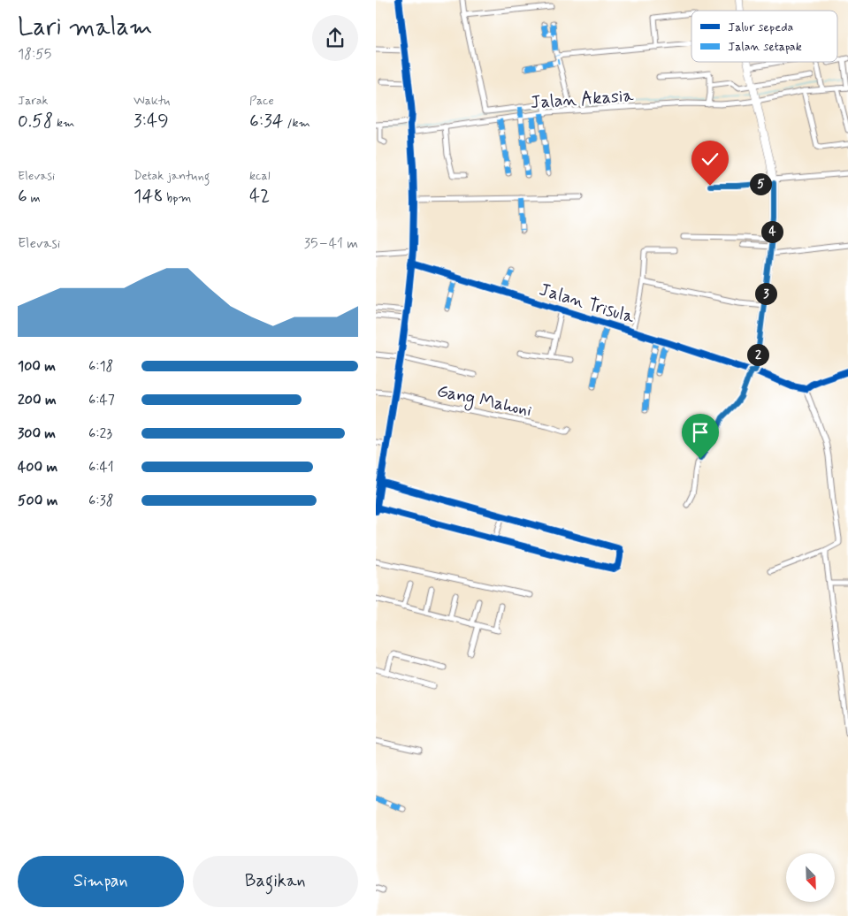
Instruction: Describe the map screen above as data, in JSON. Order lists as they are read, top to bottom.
{
  "streets": {
    "street": ["Jalan Akasia", "Jalan Trisula", "Gang Mahoni"]
  },
  "legend": ["Jalur sepeda", "Jalan setapak"],
  "north": "bottom right",
  "page": {
    "heading": ["Lari malam", "18:55"],
    "stats": [
      ["Jarak", "0.58 km"],
      ["Waktu", "3:49"],
      ["Pace", "6:34 /km"],
      ["Elevasi", "6 m"],
      ["Detak jantung", "148 bpm"],
      ["kcal", "42"]
    ],
    "pins": [
      "5",
      "4",
      "3",
      "2"
    ],
    "chart": ["Elevasi", "35–41 m"],
    "list": [
      {
        "name": "100 m",
        "note": "6:18"
      },
      {
        "name": "200 m",
        "note": "6:47"
      },
      {
        "name": "300 m",
        "note": "6:23"
      },
      {
        "name": "400 m",
        "note": "6:41"
      },
      {
        "name": "500 m",
        "note": "6:38"
      }
    ],
    "buttons": ["Simpan", "Bagikan"]
  }
}
